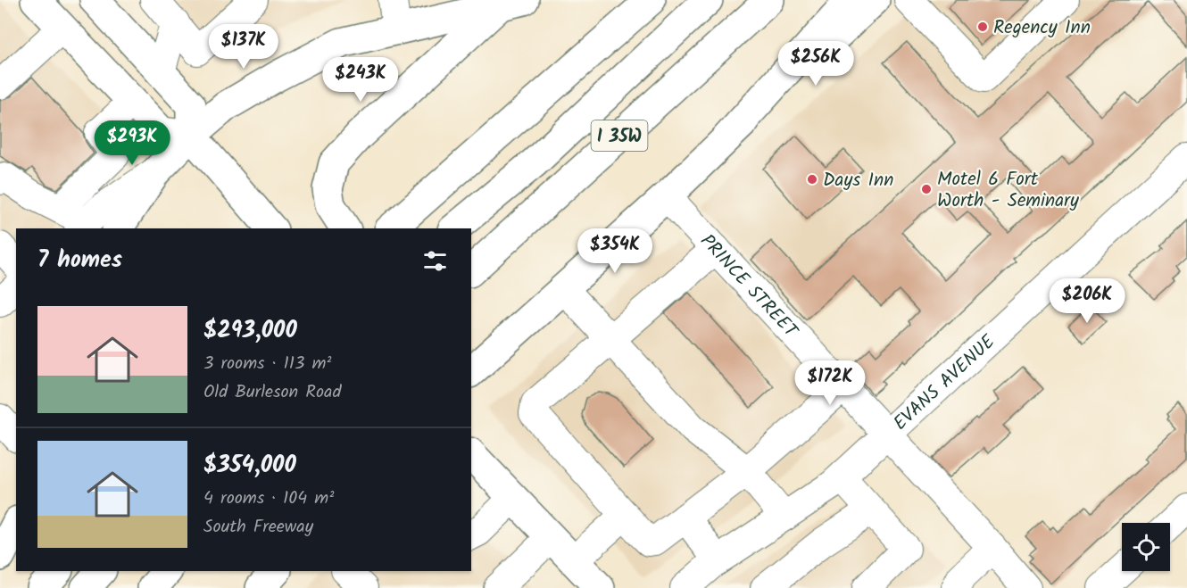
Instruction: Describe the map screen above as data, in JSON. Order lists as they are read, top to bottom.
{
  "streets": {
    "main road": ["I 35W"],
    "street": ["PRINCE STREET", "EVANS AVENUE"]
  },
  "crossings": [
    ["PRINCE STREET", "EVANS AVENUE"]
  ],
  "places": ["Regency Inn", "Days Inn", "Motel 6 Fort Worth - Seminary"],
  "page": {
    "price": [
      "$137K",
      "$256K",
      "$243K",
      "$293K",
      "$354K",
      "$206K",
      "$172K"
    ],
    "heading": "7 homes",
    "list": [
      {
        "name": "$293,000",
        "note": "3 rooms · 113 m² · Old Burleson Road"
      },
      {
        "name": "$354,000",
        "note": "4 rooms · 104 m² · South Freeway"
      }
    ]
  }
}
